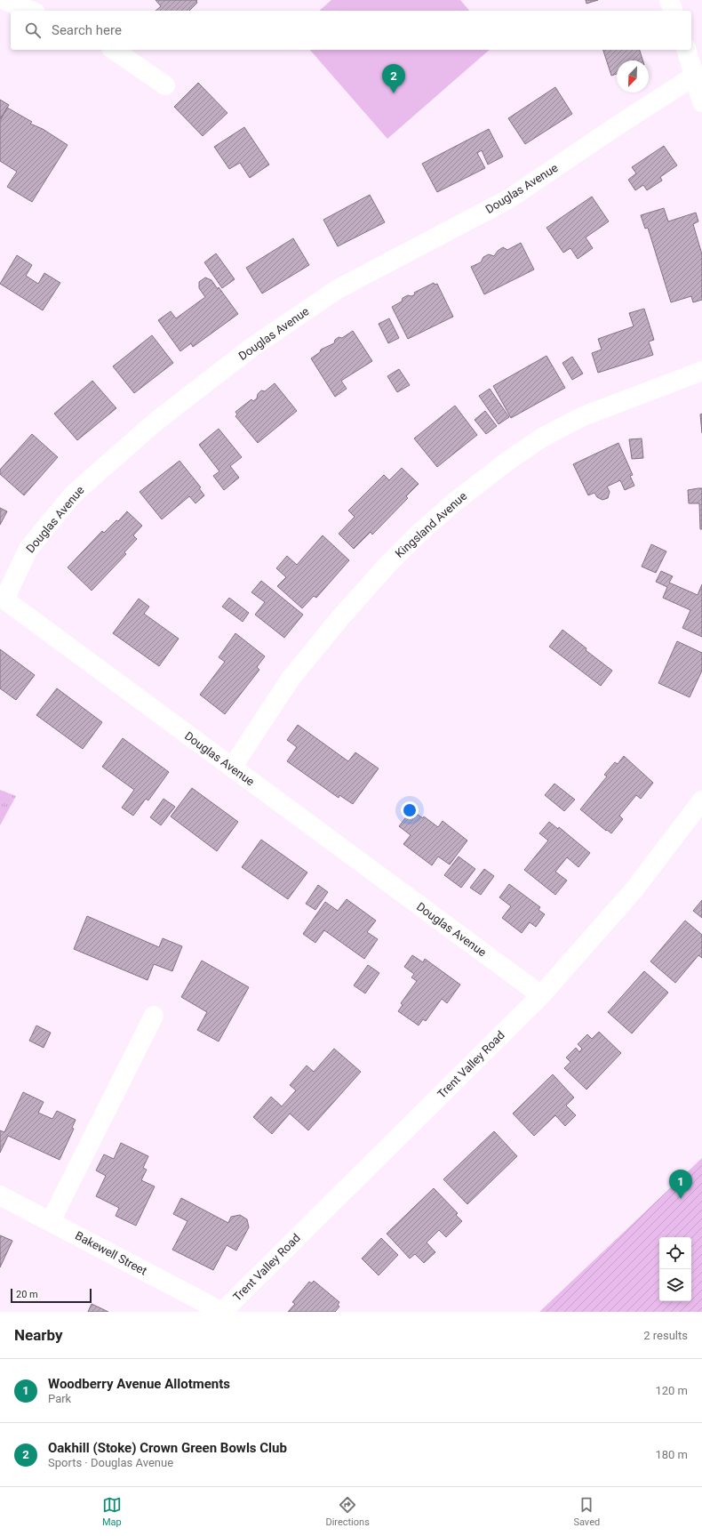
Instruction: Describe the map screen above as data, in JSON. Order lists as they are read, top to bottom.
{
  "streets": {
    "street": [
      "Douglas Avenue",
      "Kingsland Avenue",
      "Trent Valley Road",
      "Bakewell Street"
    ]
  },
  "crossings": [
    ["Douglas Avenue", "Kingsland Avenue"],
    ["Douglas Avenue", "Trent Valley Road"],
    ["Trent Valley Road", "Bakewell Street"]
  ],
  "scale_bar": "20 m",
  "north": "bottom left",
  "page": {
    "search": "Search here",
    "pins": ["2", "1"],
    "scale": "20 m",
    "heading": ["Nearby", "2 results"],
    "list": [
      {
        "mark": "1",
        "name": "Woodberry Avenue Allotments",
        "note": "Park",
        "value": "120 m"
      },
      {
        "mark": "2",
        "name": "Oakhill (Stoke) Crown Green Bowls Club",
        "note": "Sports · Douglas Avenue",
        "value": "180 m"
      }
    ],
    "nav": ["Map", "Directions", "Saved"]
  }
}
